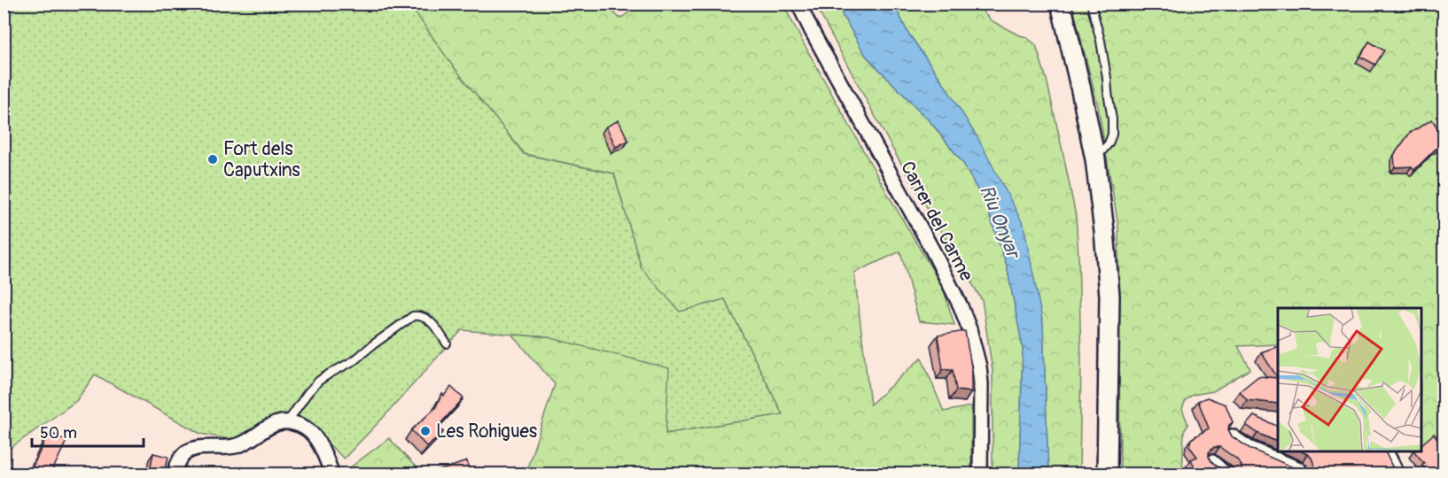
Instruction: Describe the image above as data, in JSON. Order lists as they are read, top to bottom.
{
  "streets": {
    "street": ["Carrer del Carme"]
  },
  "water": ["Riu Onyar"],
  "places": ["Fort dels Caputxins", "Les Rohigues"],
  "scale_bar": "50 m"
}
